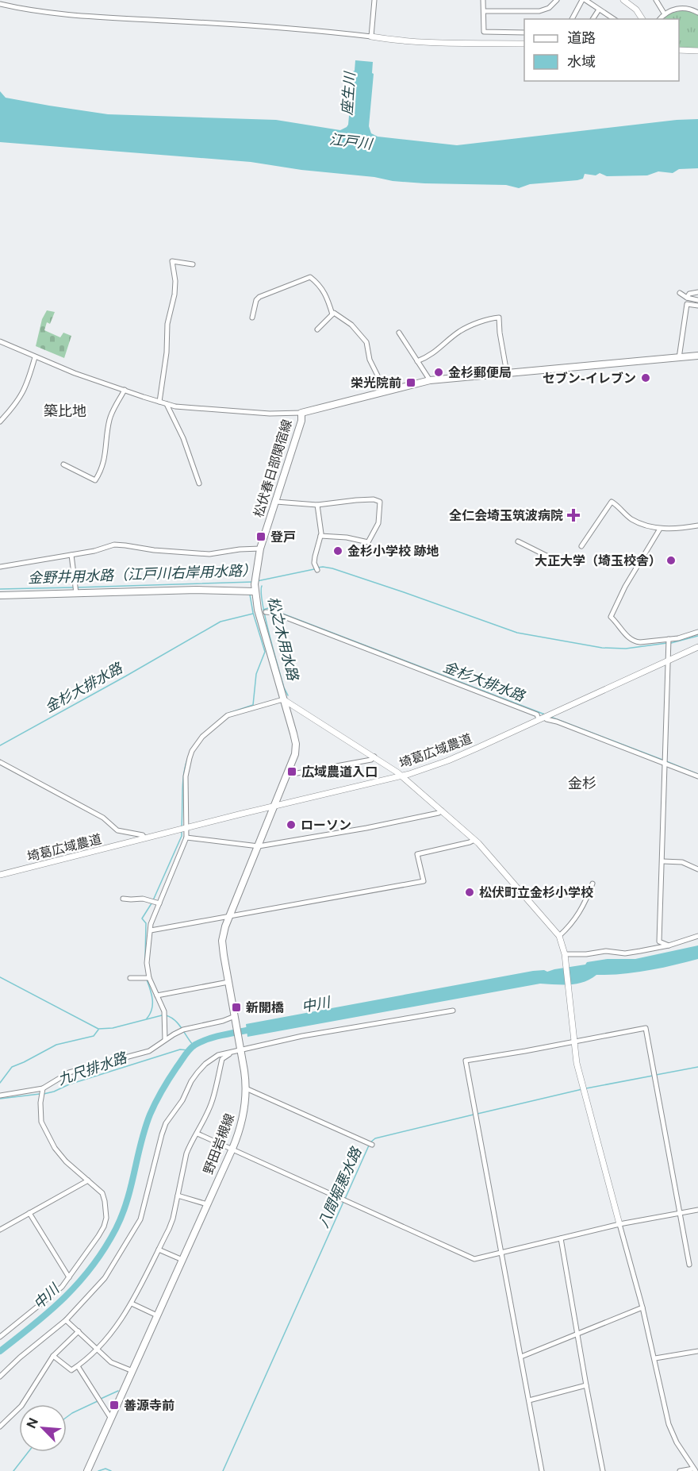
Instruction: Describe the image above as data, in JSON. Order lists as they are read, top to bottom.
{
  "streets": {
    "main road": ["松伏春日部関宿線", "野田岩槻線"],
    "street": ["埼葛広域農道"]
  },
  "crossings": [
    ["松伏春日部関宿線", "野田岩槻線"],
    ["埼葛広域農道", "野田岩槻線"]
  ],
  "districts": ["築比地", "金杉"],
  "water": [
    "座生川",
    "江戸川",
    "金野井用水路（江戸川右岸用水路）",
    "松之木用水路",
    "金杉大排水路",
    "中川",
    "九尺排水路",
    "八間堀悪水路"
  ],
  "places": {
    "other": [
      "金杉郵便局",
      "セブン-イレブン",
      "金杉小学校 跡地",
      "大正大学（埼玉校舎）",
      "ローソン",
      "松伏町立金杉小学校"
    ],
    "transit": [
      "栄光院前",
      "登戸",
      "広域農道入口",
      "新開橋",
      "善源寺前"
    ],
    "health": ["全仁会埼玉筑波病院"]
  },
  "legend": ["道路", "水域"],
  "north": "top left"
}
